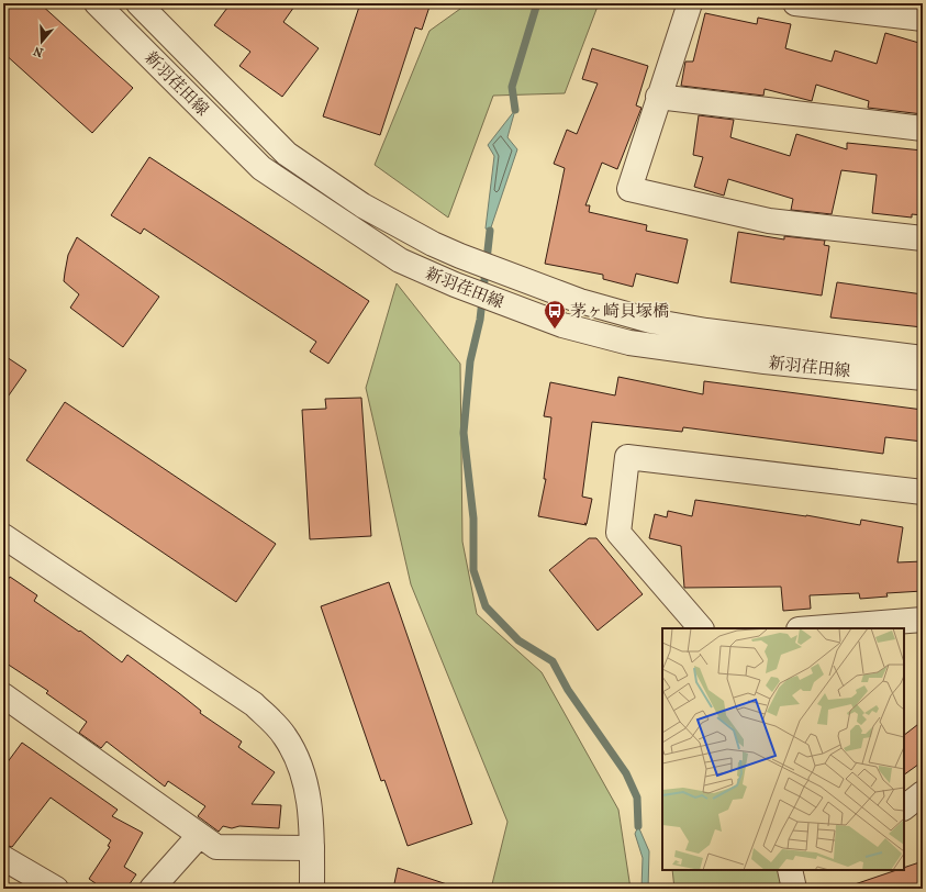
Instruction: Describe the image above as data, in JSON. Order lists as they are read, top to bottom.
{
  "streets": {
    "street": ["新羽荏田線"]
  },
  "places": {
    "bus stop": ["茅ヶ崎貝塚橋"]
  },
  "north": "bottom"
}
